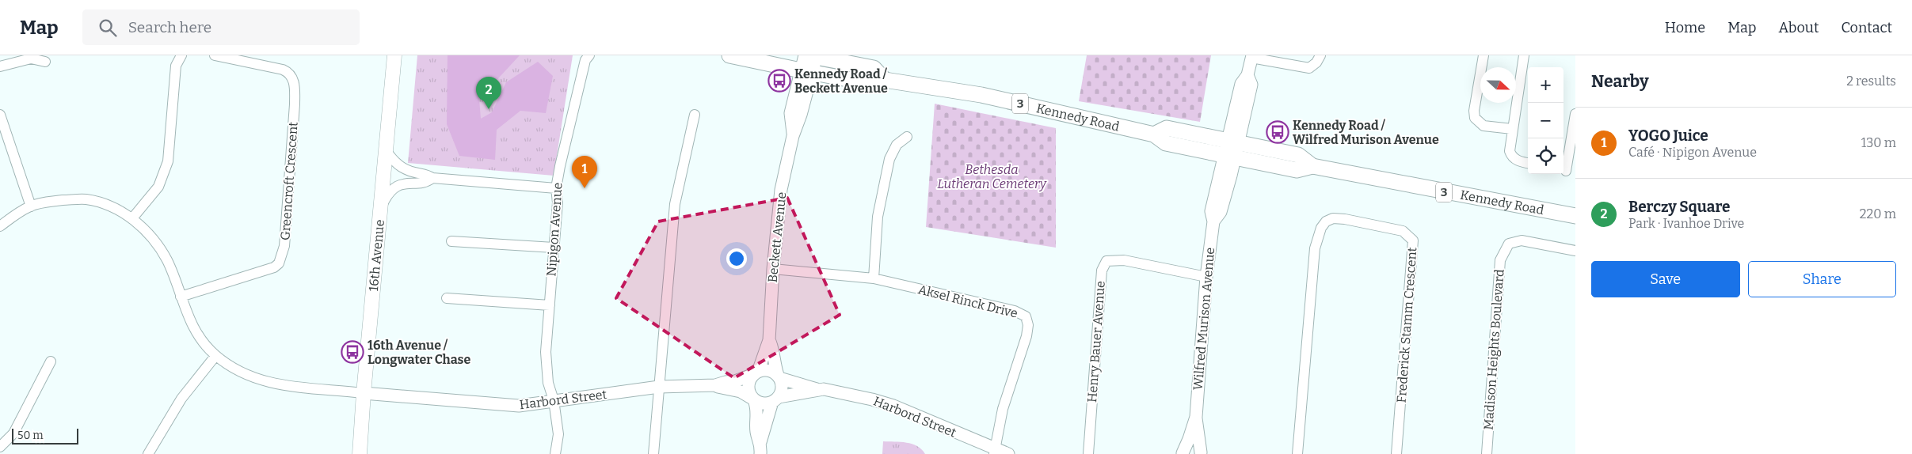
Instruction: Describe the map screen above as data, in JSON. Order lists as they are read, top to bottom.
{
  "streets": {
    "main road": ["3", "Kennedy Road", "16th Avenue"],
    "street": [
      "Greencroft Crescent",
      "Nipigon Avenue",
      "Beckett Avenue",
      "Aksel Rinck Drive",
      "Wilfred Murison Avenue",
      "Frederick Stamm Crescent",
      "Henry Bauer Avenue",
      "Madison Heights Boulevard",
      "Harbord Street"
    ]
  },
  "crossings": [
    ["Kennedy Road", "Beckett Avenue"],
    ["Kennedy Road", "Wilfred Murison Avenue"],
    ["Nipigon Avenue", "Harbord Street"],
    ["Beckett Avenue", "Aksel Rinck Drive"],
    ["Beckett Avenue", "Harbord Street"],
    ["16th Avenue", "Harbord Street"],
    ["Aksel Rinck Drive", "Harbord Street"],
    ["Wilfred Murison Avenue", "Henry Bauer Avenue"]
  ],
  "parks": ["Bethesda Lutheran Cemetery"],
  "places": {
    "bus stop": ["Kennedy Road / Beckett Avenue", "Kennedy Road / Wilfred Murison Avenue", "16th Avenue / Longwater Chase"]
  },
  "scale_bar": "50 m",
  "north": "right",
  "page": {
    "header": "Map",
    "search": "Search here",
    "nav": [
      "Home",
      "Map",
      "About",
      "Contact"
    ],
    "heading": ["Nearby", "2 results"],
    "map_buttons": ["+", "−"],
    "pins": ["2", "1"],
    "list": [
      {
        "mark": "1",
        "name": "YOGO Juice",
        "note": "Café · Nipigon Avenue",
        "value": "130 m"
      },
      {
        "mark": "2",
        "name": "Berczy Square",
        "note": "Park · Ivanhoe Drive",
        "value": "220 m"
      }
    ],
    "buttons": ["Save", "Share"],
    "scale": "50 m"
  }
}
